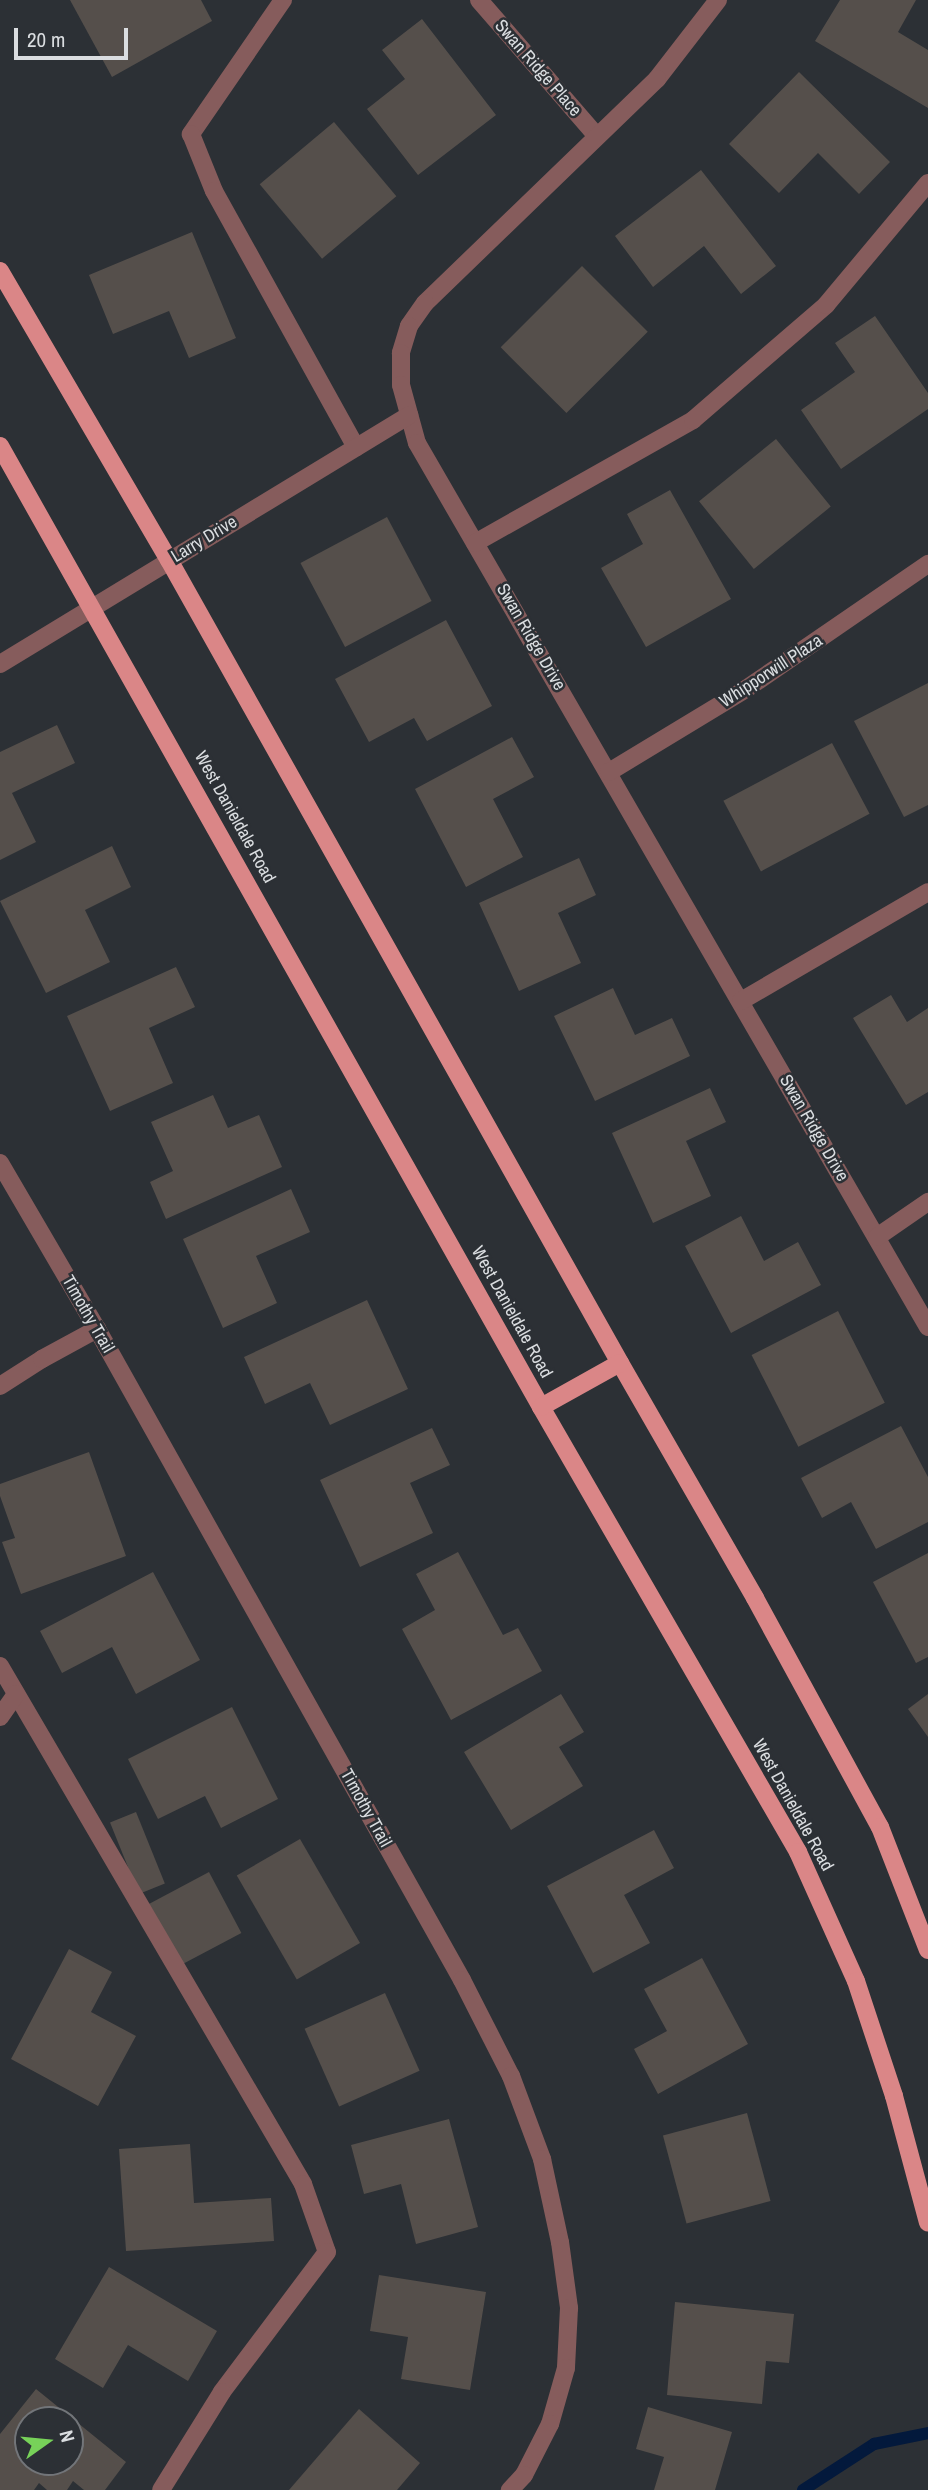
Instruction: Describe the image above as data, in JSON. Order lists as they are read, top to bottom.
{
  "streets": {
    "main road": ["West Danieldale Road"],
    "street": [
      "Swan Ridge Place",
      "Larry Drive",
      "Swan Ridge Drive",
      "Whipporwill Plaza",
      "Timothy Trail"
    ]
  },
  "crossings": [
    ["Swan Ridge Place", "Swan Ridge Drive"],
    ["Larry Drive", "Swan Ridge Drive"],
    ["Larry Drive", "West Danieldale Road"],
    ["Swan Ridge Drive", "Whipporwill Plaza"]
  ],
  "scale_bar": "20 m",
  "north": "right"
}
